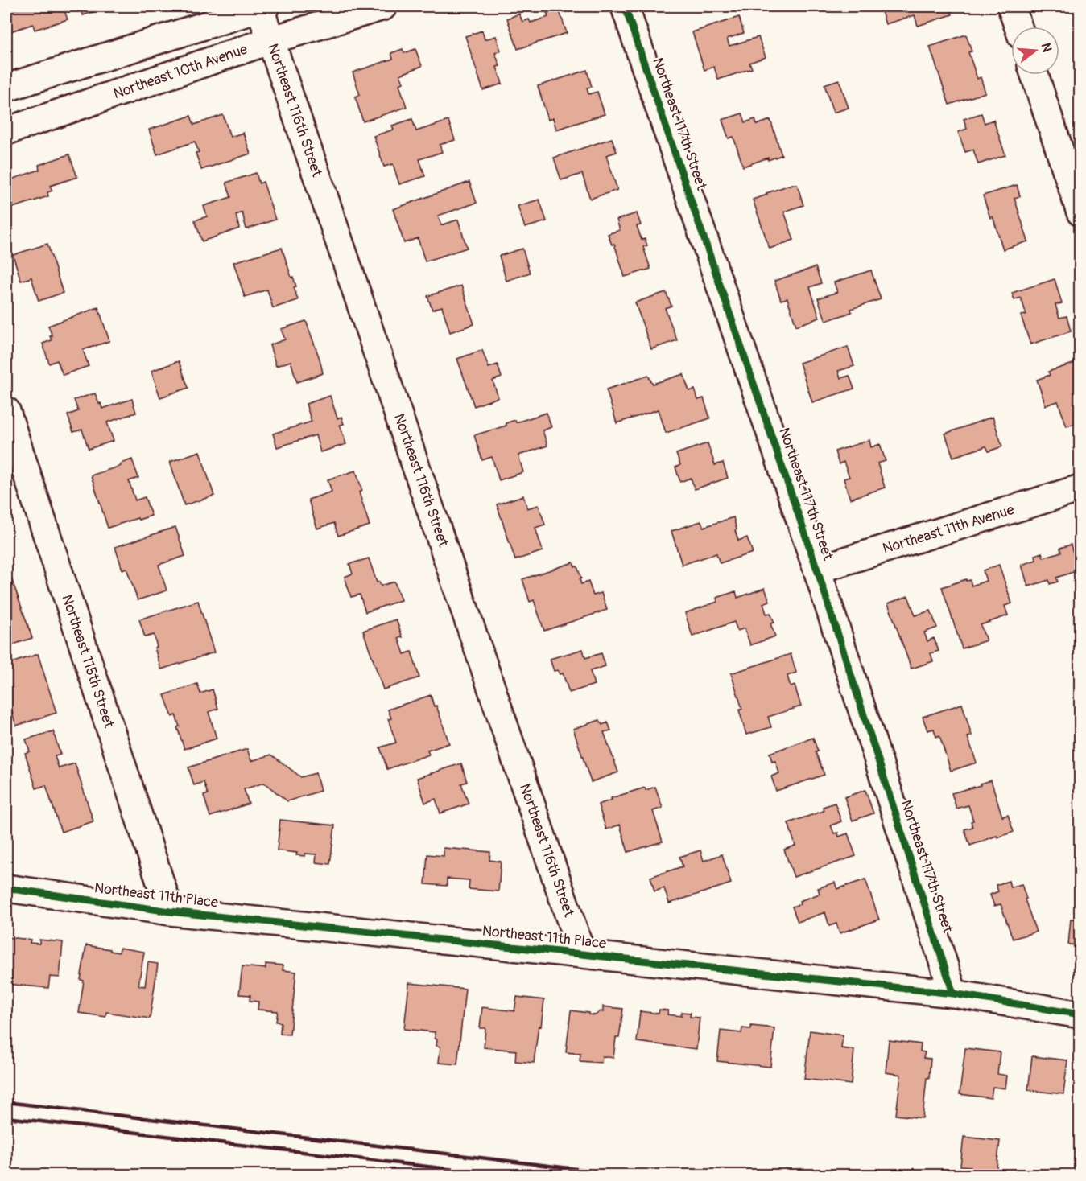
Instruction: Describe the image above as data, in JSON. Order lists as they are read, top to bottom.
{
  "streets": {
    "street": [
      "Northeast 10th Avenue",
      "Northeast 116th Street",
      "Northeast 117th Street",
      "Northeast 11th Avenue",
      "Northeast 115th Street",
      "Northeast 11th Place"
    ]
  },
  "crossings": [
    ["Northeast 10th Avenue", "Northeast 116th Street"],
    ["Northeast 116th Street", "Northeast 11th Place"],
    ["Northeast 117th Street", "Northeast 11th Avenue"],
    ["Northeast 117th Street", "Northeast 11th Place"],
    ["Northeast 115th Street", "Northeast 11th Place"]
  ],
  "north": "right"
}
